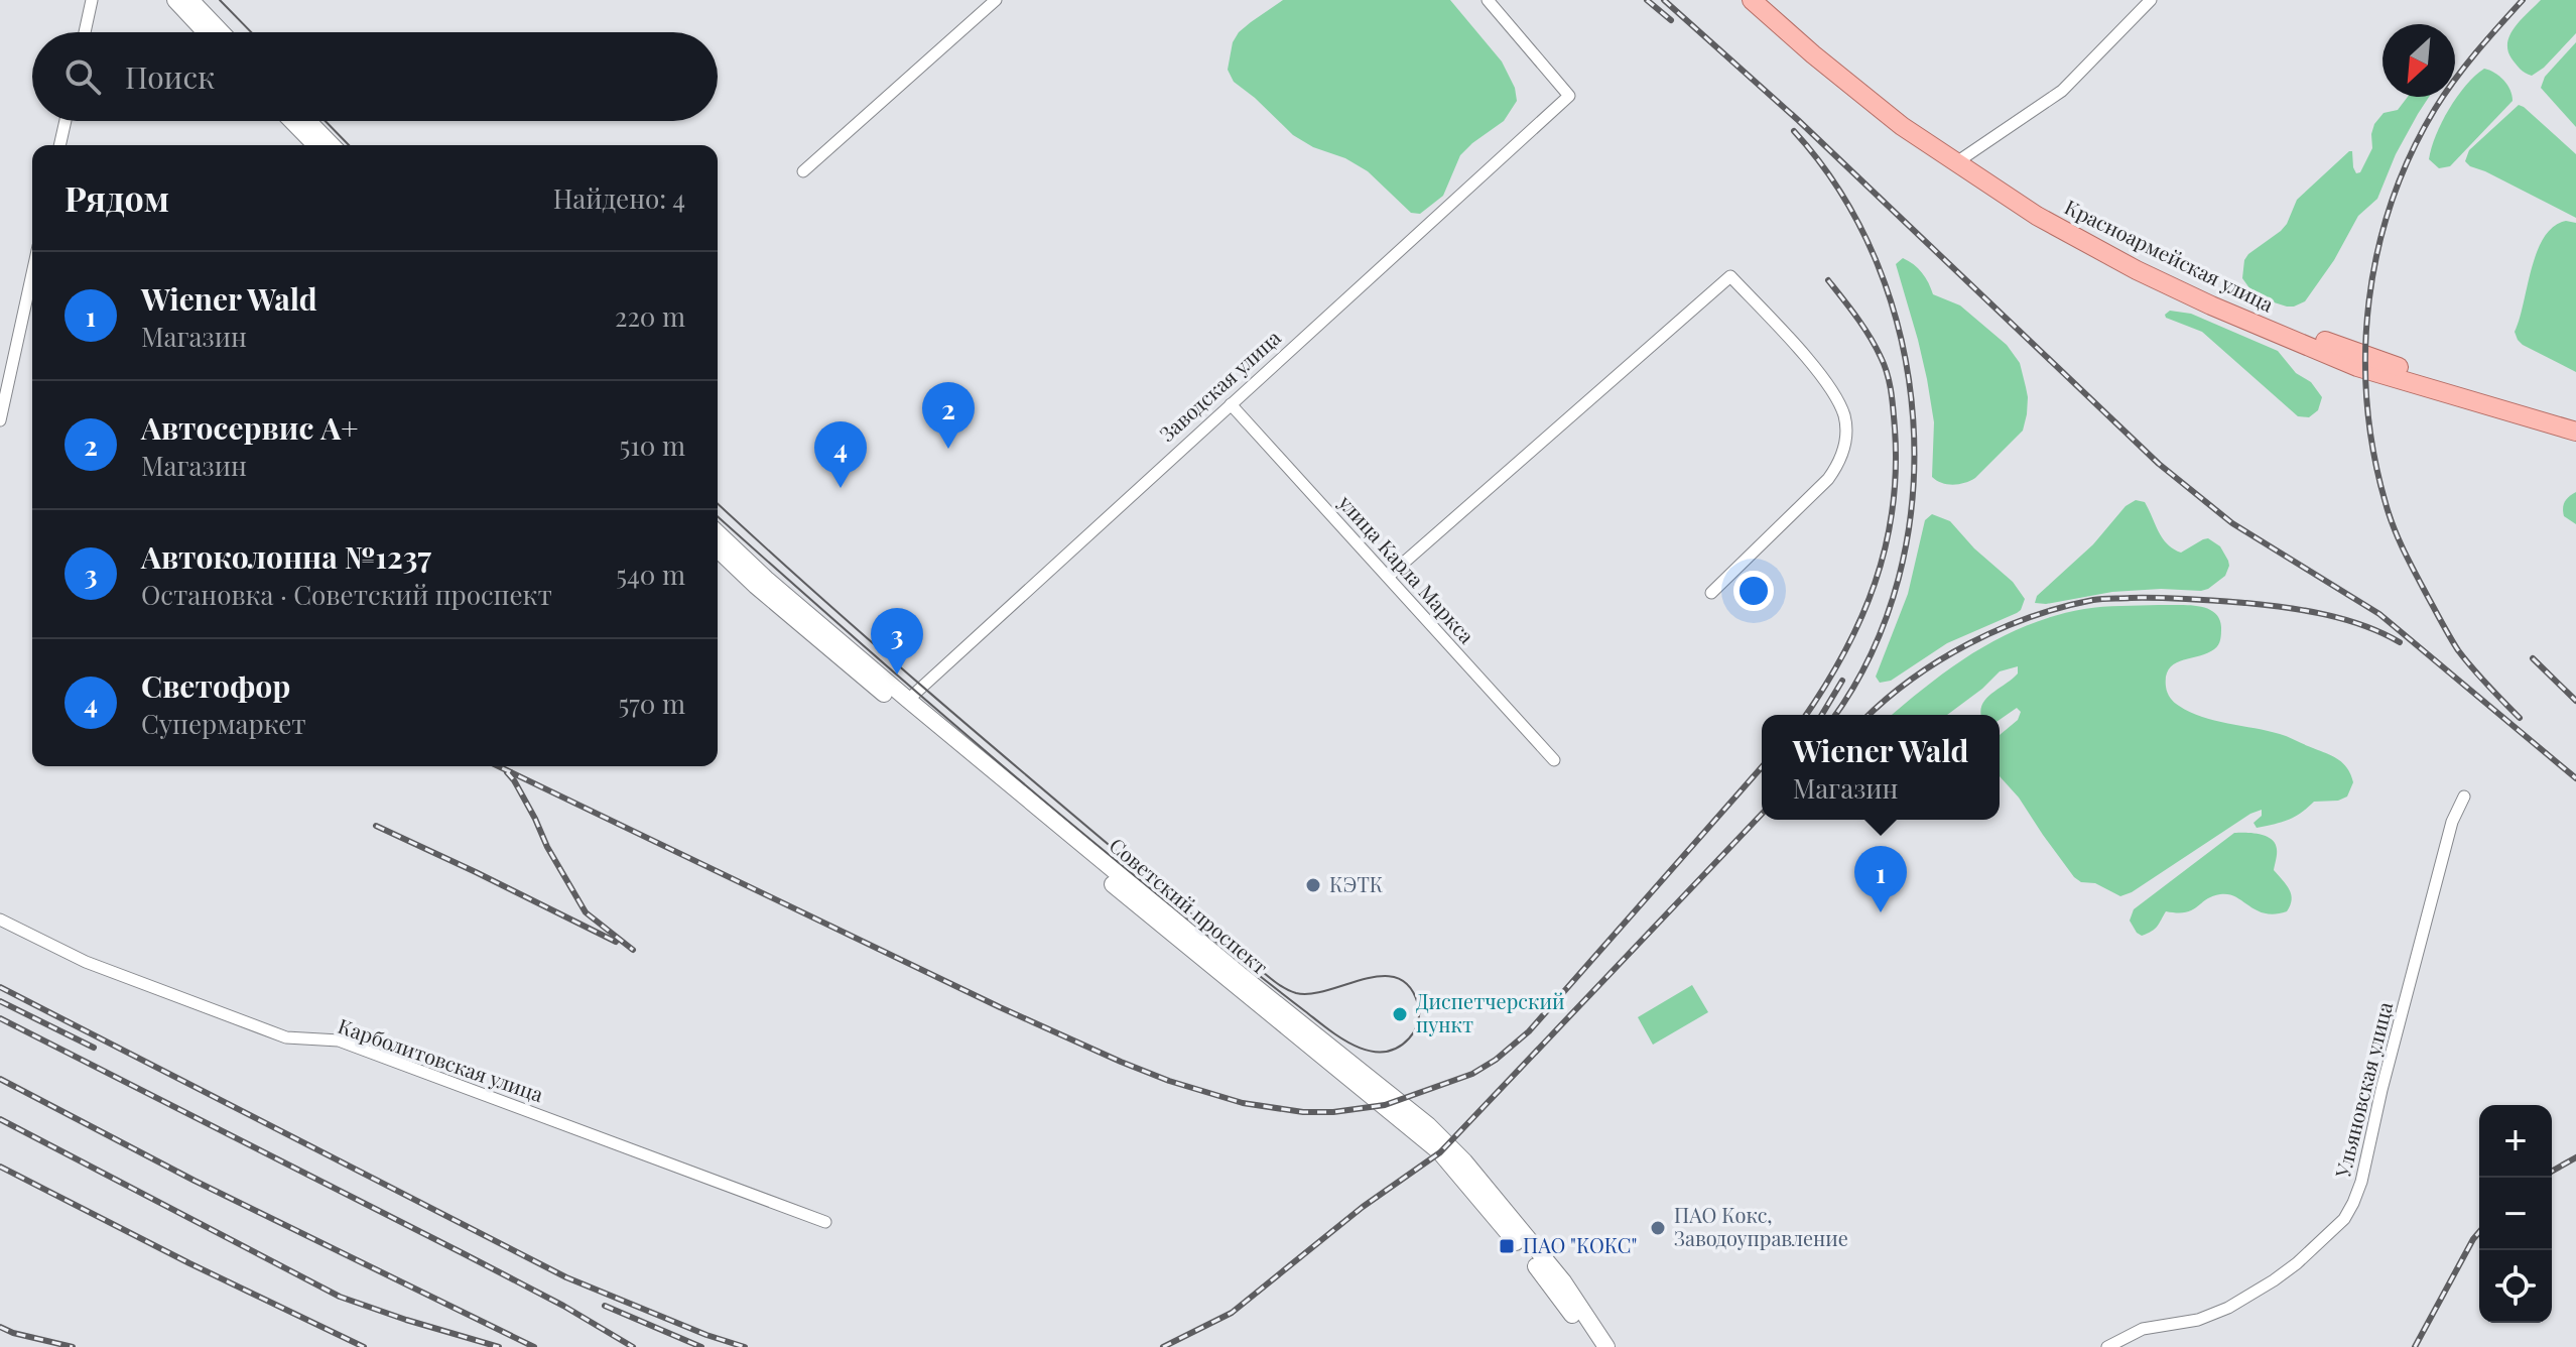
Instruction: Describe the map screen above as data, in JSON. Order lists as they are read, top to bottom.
{
  "streets": {
    "main road": ["Красноармейская улица", "Советский проспект"],
    "street": [
      "Заводская улица",
      "улица Карла Маркса",
      "Карболитовская улица",
      "Ульяновская улица"
    ]
  },
  "crossings": [
    ["Заводская улица", "улица Карла Маркса"],
    ["Заводская улица", "Советский проспект"]
  ],
  "places": {
    "other": ["КЭТК", "Диспетчерский пункт", "ПАО Кокс, Заводоуправление"],
    "transit": ["ПАО \"КОКС\""]
  },
  "north": "bottom left",
  "page": {
    "search": "Поиск",
    "heading": ["Рядом", "Найдено: 4"],
    "list": [
      {
        "mark": "1",
        "name": "Wiener Wald",
        "note": "Магазин",
        "value": "220 m"
      },
      {
        "mark": "2",
        "name": "Автосервис А+",
        "note": "Магазин",
        "value": "510 m"
      },
      {
        "mark": "3",
        "name": "Автоколонна №1237",
        "note": "Остановка · Советский проспект",
        "value": "540 m"
      },
      {
        "mark": "4",
        "name": "Светофор",
        "note": "Супермаркет",
        "value": "570 m"
      }
    ],
    "pins": [
      "2",
      "4",
      "3",
      "1"
    ],
    "popup": ["Wiener Wald", "Магазин"],
    "map_buttons": ["+", "−"]
  }
}
